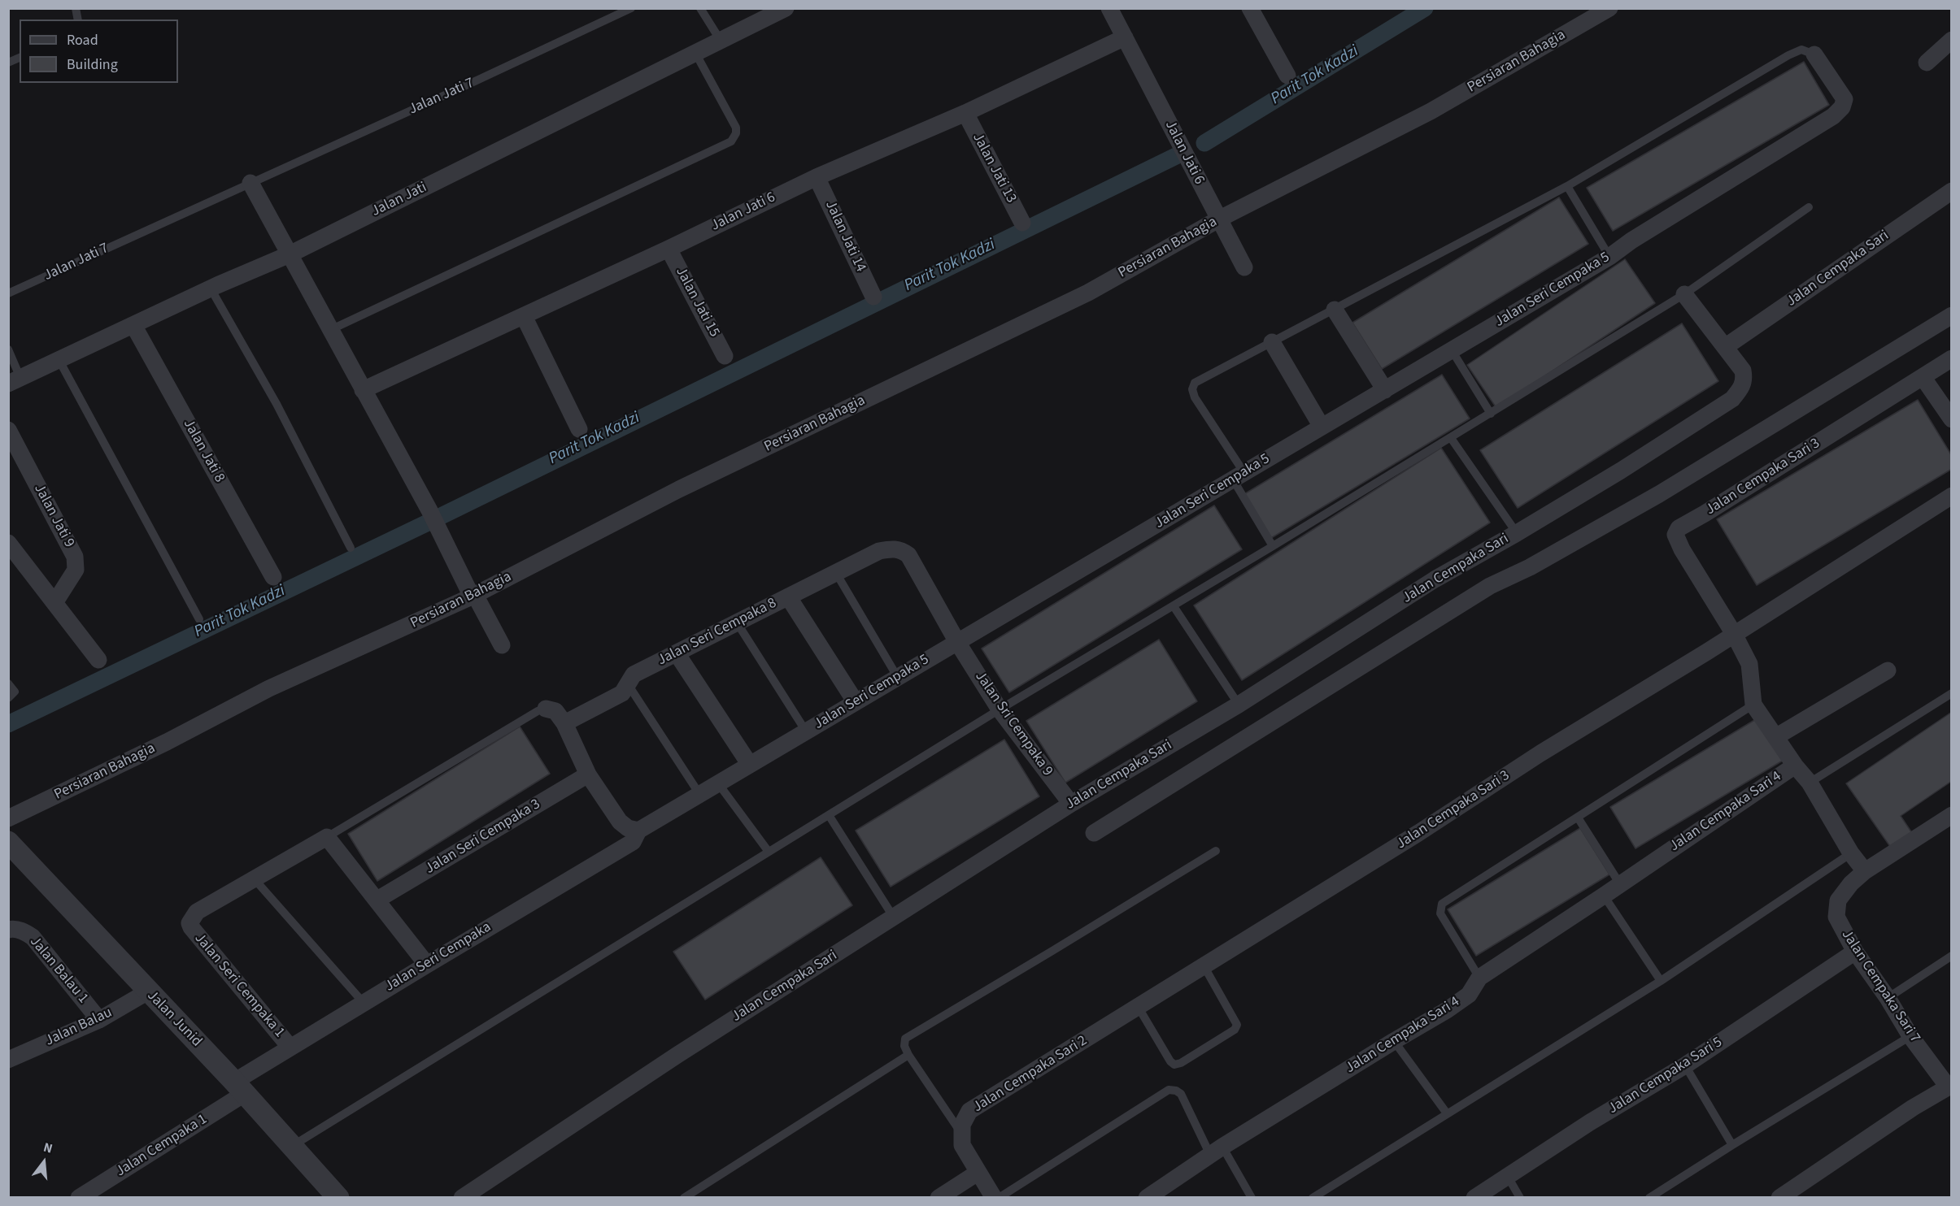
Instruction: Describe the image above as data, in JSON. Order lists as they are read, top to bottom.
{
  "streets": {
    "street": [
      "Persiaran Bahagia",
      "Jalan Jati 6",
      "Jalan Jati 13",
      "Jalan Jati",
      "Jalan Jati 14",
      "Jalan Cempaka Sari",
      "Jalan Seri Cempaka 5",
      "Jalan Jati 15",
      "Jalan Jati 8",
      "Jalan Cempaka Sari 3",
      "Jalan Jati 9",
      "Jalan Seri Cempaka 8",
      "Jalan Sri Cempaka 9",
      "Jalan Cempaka Sari 4",
      "Jalan Seri Cempaka 3",
      "Jalan Seri Cempaka",
      "Jalan Balau 1",
      "Jalan Seri Cempaka 1",
      "Jalan Cempaka Sari 7",
      "Jalan Junid",
      "Jalan Balau",
      "Jalan Cempaka Sari 2",
      "Jalan Cempaka Sari 5",
      "Jalan Cempaka 1"
    ],
    "lane": ["Jalan Jati 7"]
  },
  "crossings": [
    ["Persiaran Bahagia", "Jalan Jati 6"],
    ["Jalan Jati 6", "Jalan Jati 13"],
    ["Jalan Jati 6", "Jalan Jati 14"],
    ["Jalan Jati 6", "Jalan Jati 15"],
    ["Jalan Jati", "Jalan Jati 8"],
    ["Jalan Cempaka Sari", "Jalan Sri Cempaka 9"],
    ["Jalan Seri Cempaka 5", "Jalan Sri Cempaka 9"],
    ["Jalan Seri Cempaka 5", "Jalan Seri Cempaka"],
    ["Jalan Cempaka Sari 3", "Jalan Cempaka Sari 2"],
    ["Jalan Seri Cempaka 8", "Jalan Sri Cempaka 9"],
    ["Jalan Seri Cempaka", "Jalan Seri Cempaka 1"],
    ["Jalan Seri Cempaka", "Jalan Junid"],
    ["Jalan Seri Cempaka", "Jalan Cempaka 1"],
    ["Jalan Balau 1", "Jalan Balau"],
    ["Jalan Cempaka Sari 7", "Jalan Cempaka Sari 5"],
    ["Jalan Junid", "Jalan Balau"],
    ["Jalan Junid", "Jalan Cempaka 1"]
  ],
  "water": ["Parit Tok Kadzi"],
  "legend": ["Road", "Building"],
  "north": "top"
}
